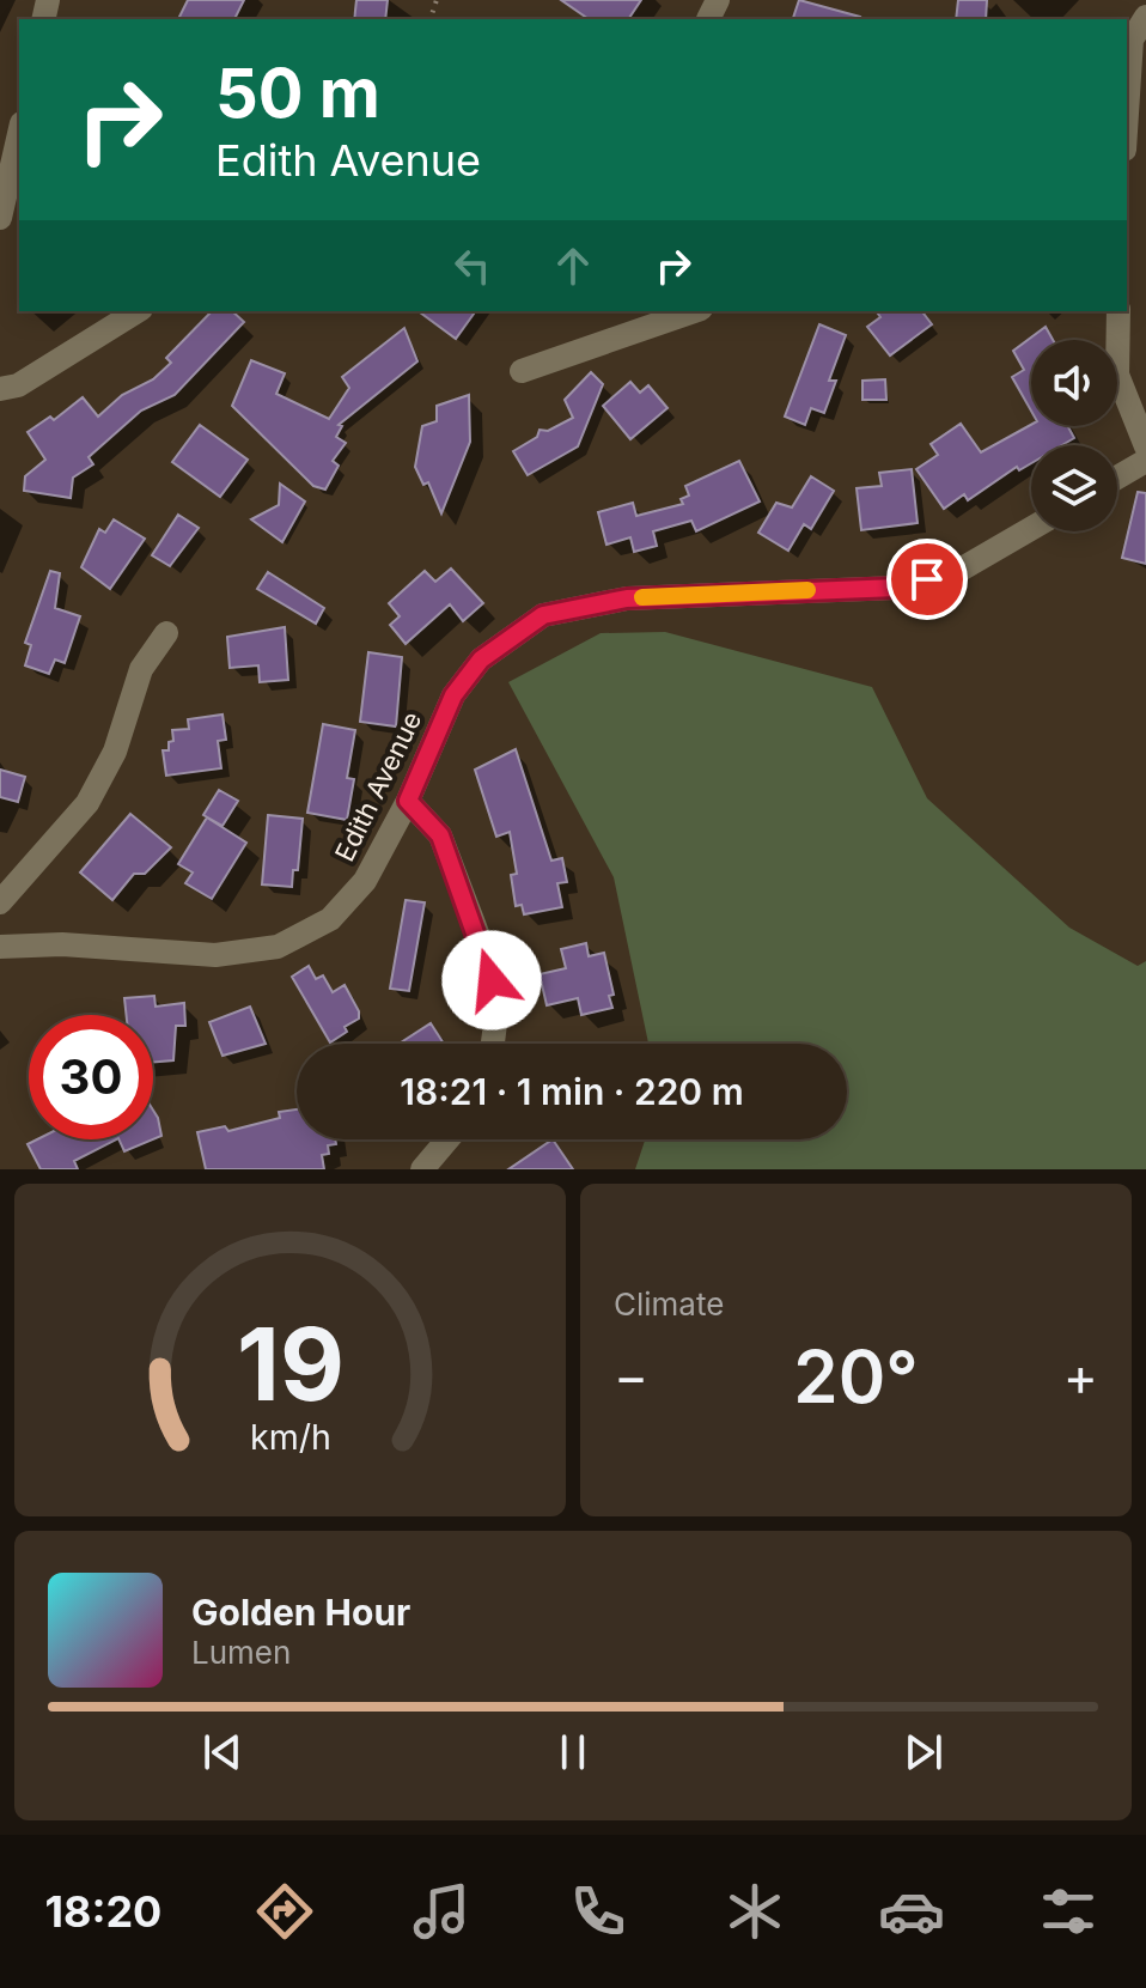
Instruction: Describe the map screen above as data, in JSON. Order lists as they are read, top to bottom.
{
  "streets": {
    "street": ["Edith Avenue"]
  },
  "page": {
    "turn": ["50 m", "Edith Avenue"],
    "limit": "30",
    "trip": "18:21 · 1 min · 220 m",
    "tile": "Climate",
    "heat": ["−", "20°", "+"],
    "song": ["Golden Hour", "Lumen"],
    "tabs": "18:20",
    "gauge": ["19", "km/h"]
  }
}
